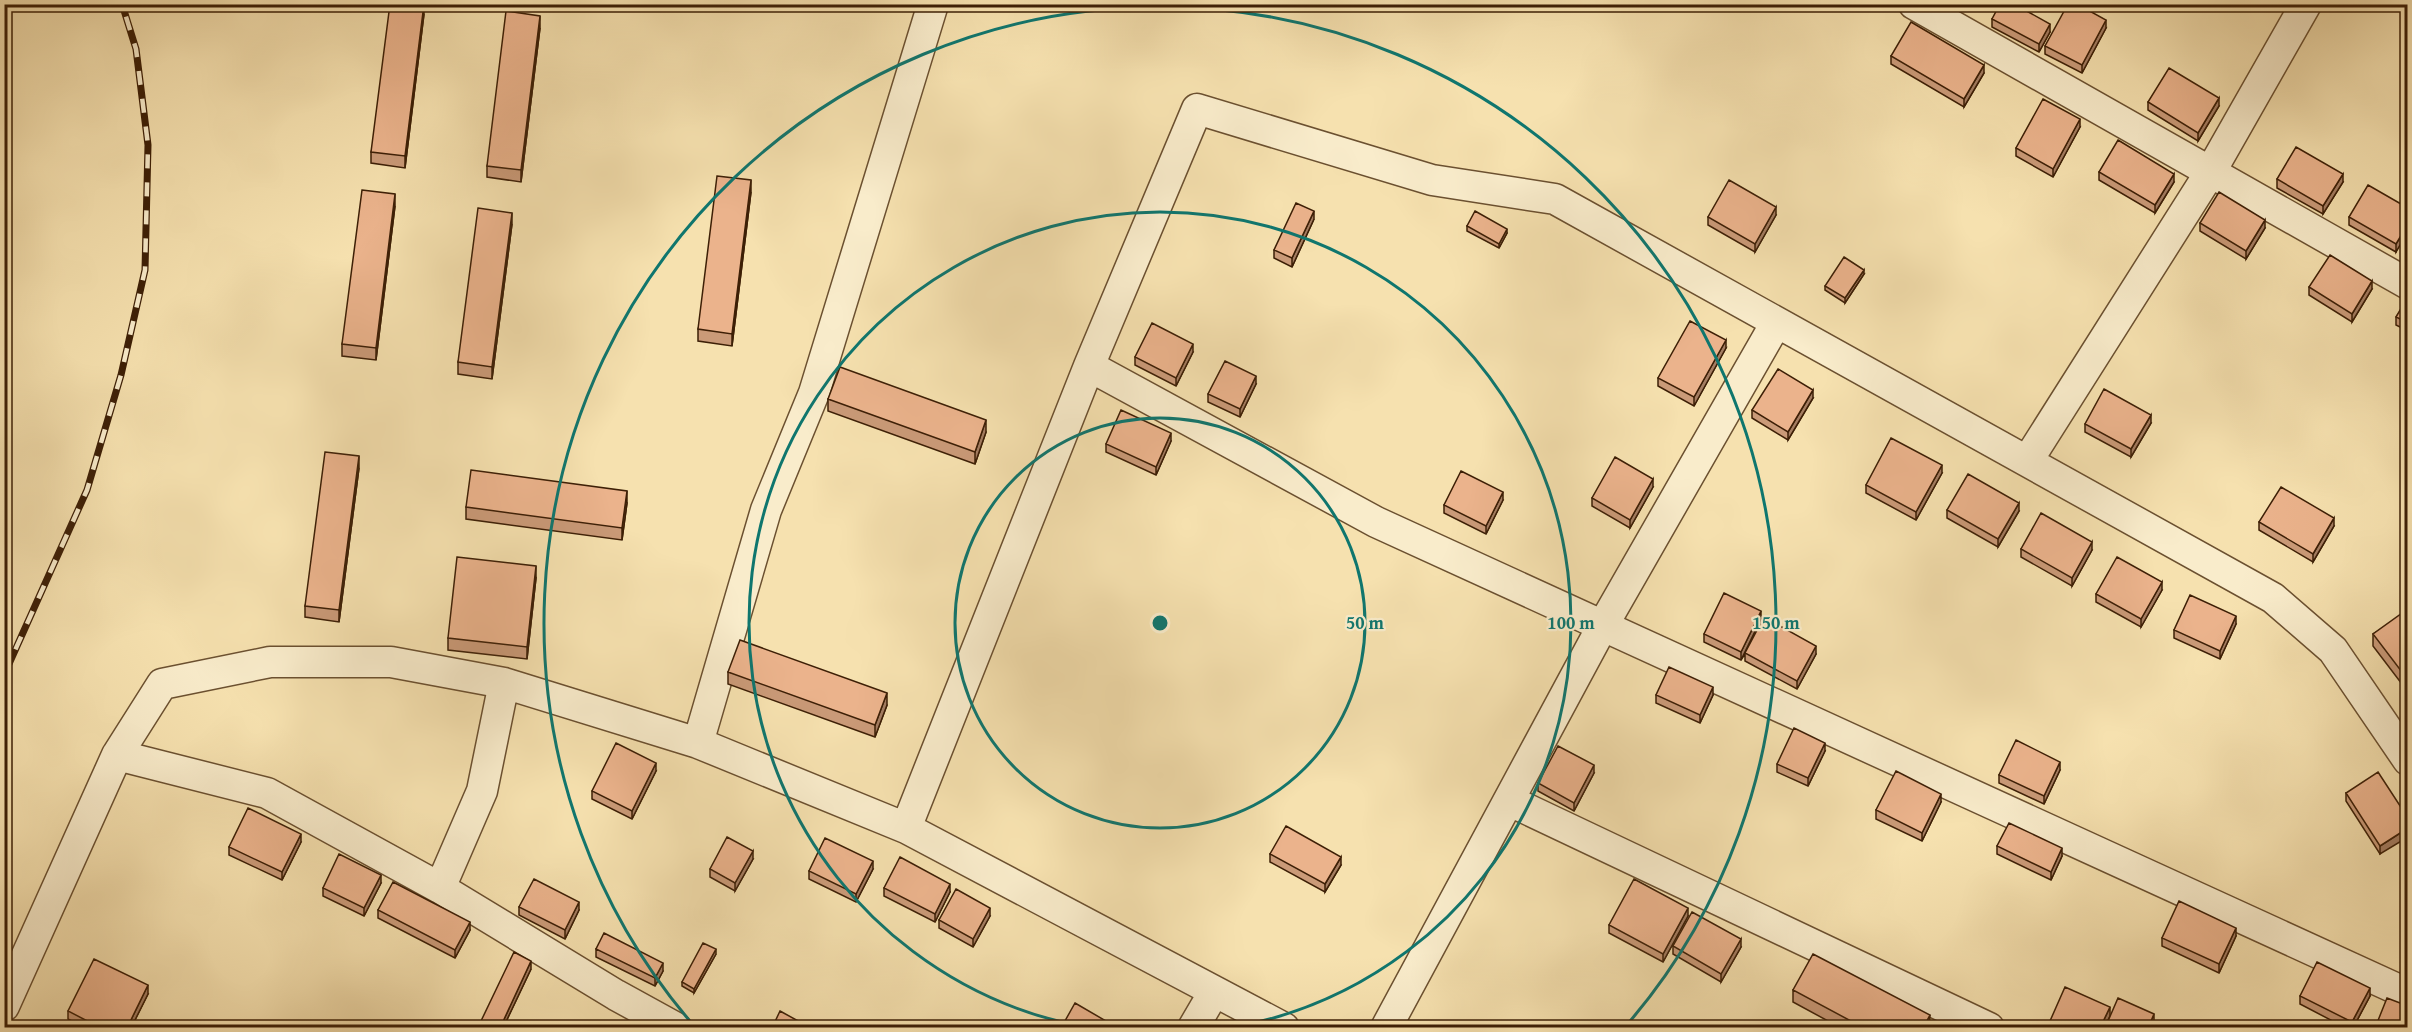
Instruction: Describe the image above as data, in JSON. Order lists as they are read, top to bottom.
{
  "rings": ["50 m", "100 m", "150 m"]
}
